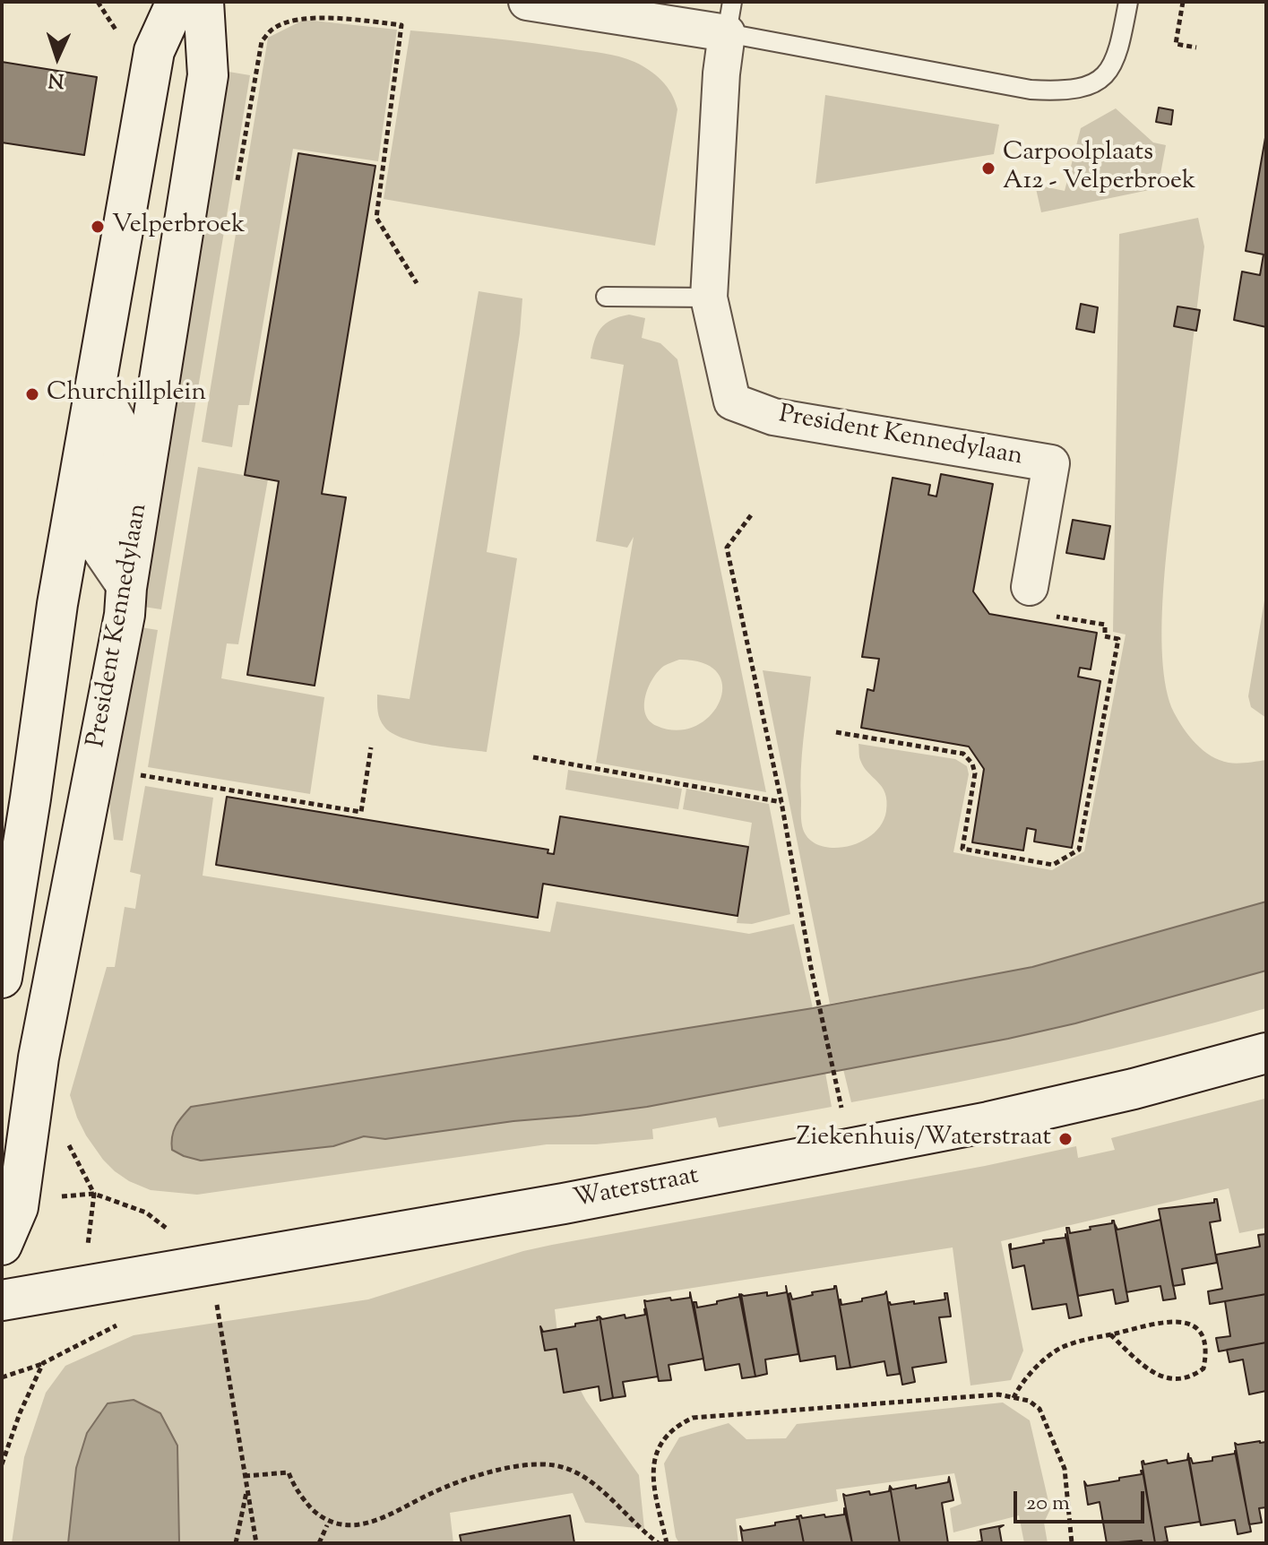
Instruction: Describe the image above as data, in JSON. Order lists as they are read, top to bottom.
{
  "streets": {
    "street": ["President Kennedylaan", "Waterstraat"]
  },
  "places": [
    "Carpoolplaats A12 - Velperbroek",
    "Velperbroek",
    "Churchillplein",
    "Ziekenhuis/Waterstraat"
  ],
  "scale_bar": "20 m",
  "north": "bottom"
}
